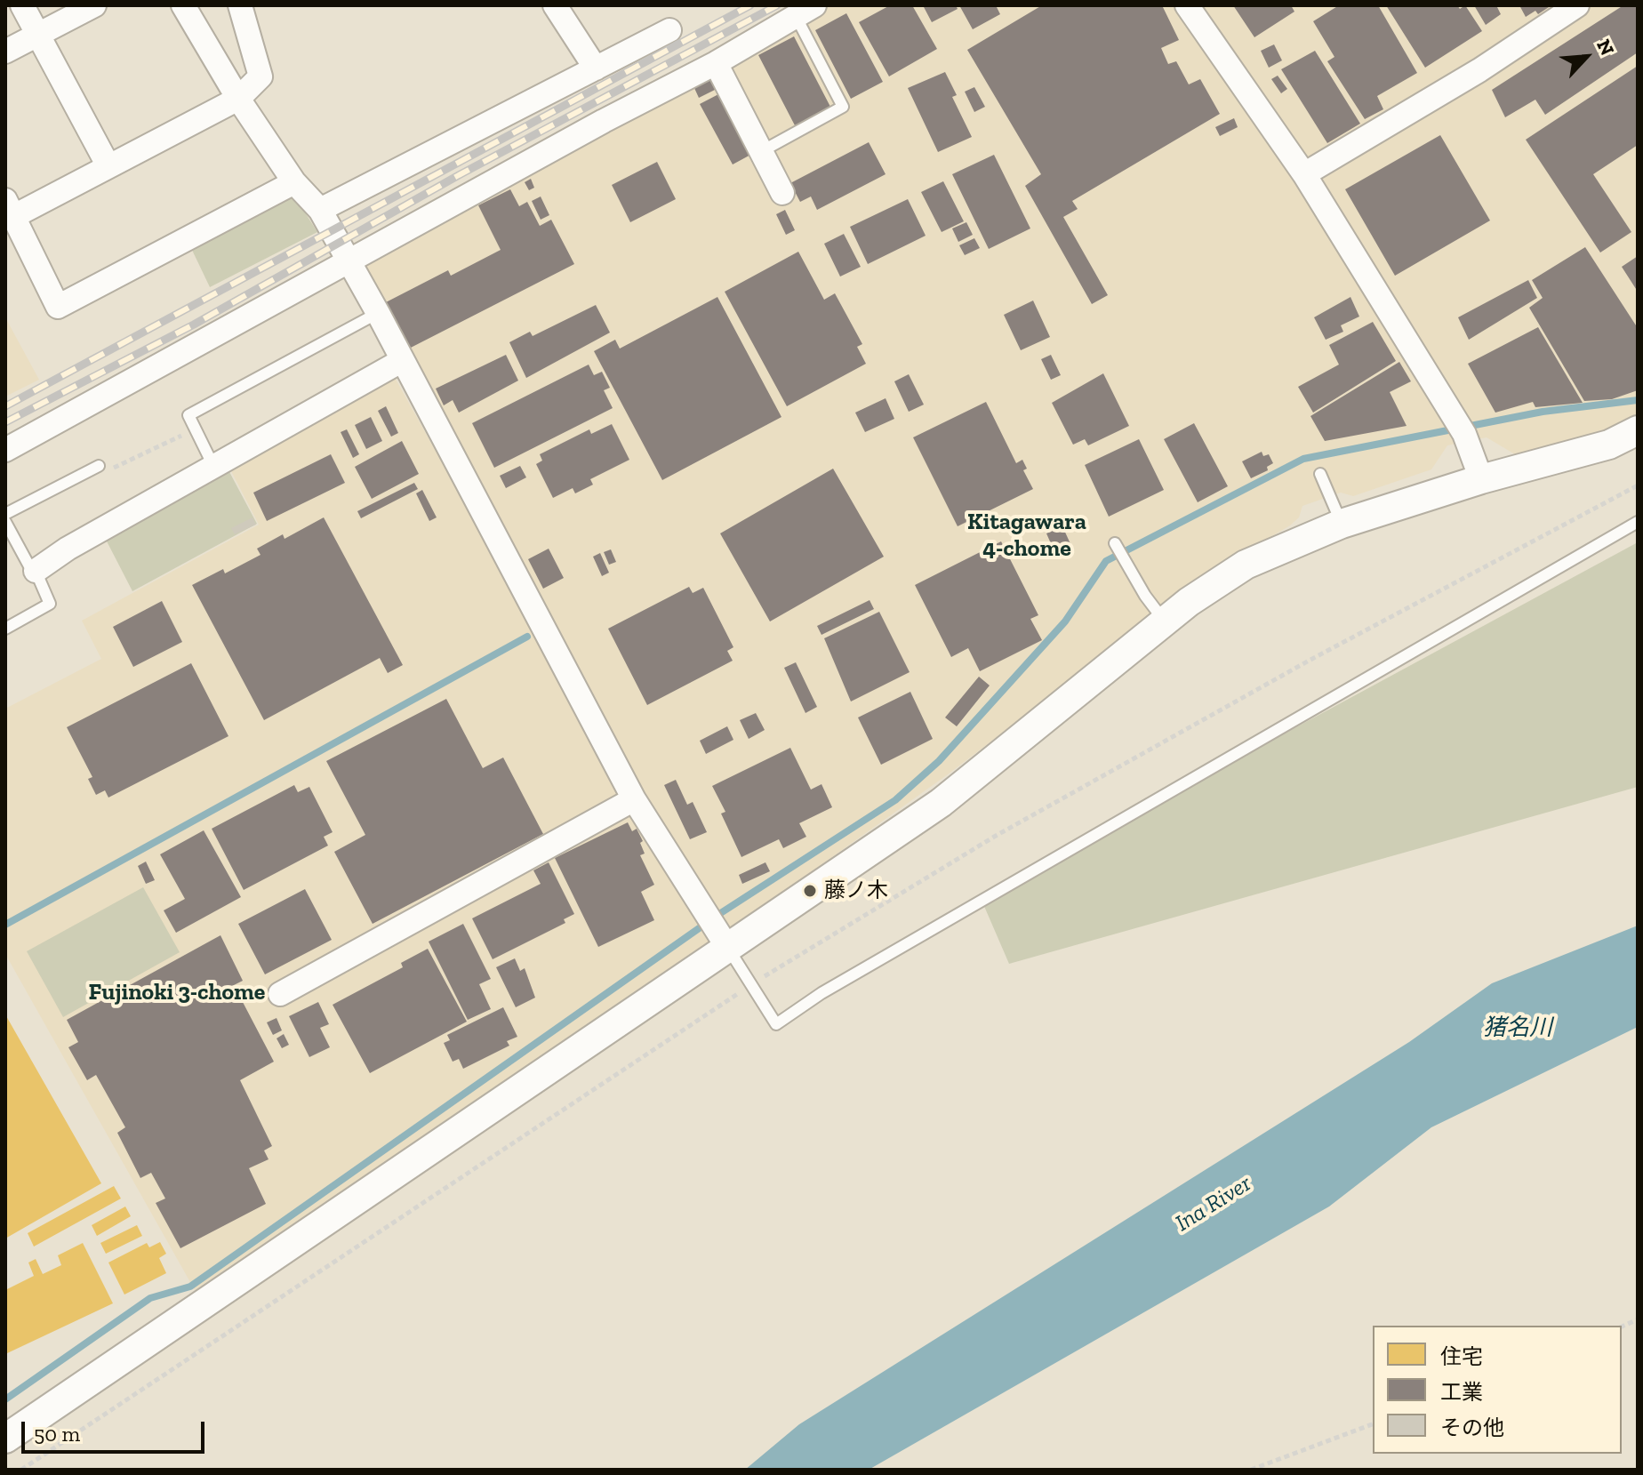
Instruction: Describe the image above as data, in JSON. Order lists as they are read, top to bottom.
{
  "districts": ["Kitagawara 4-chome", "Fujinoki 3-chome"],
  "water": ["猪名川", "Ina River"],
  "places": ["藤ノ木"],
  "legend": ["住宅", "工業", "その他"],
  "scale_bar": "50 m",
  "north": "top right"
}
